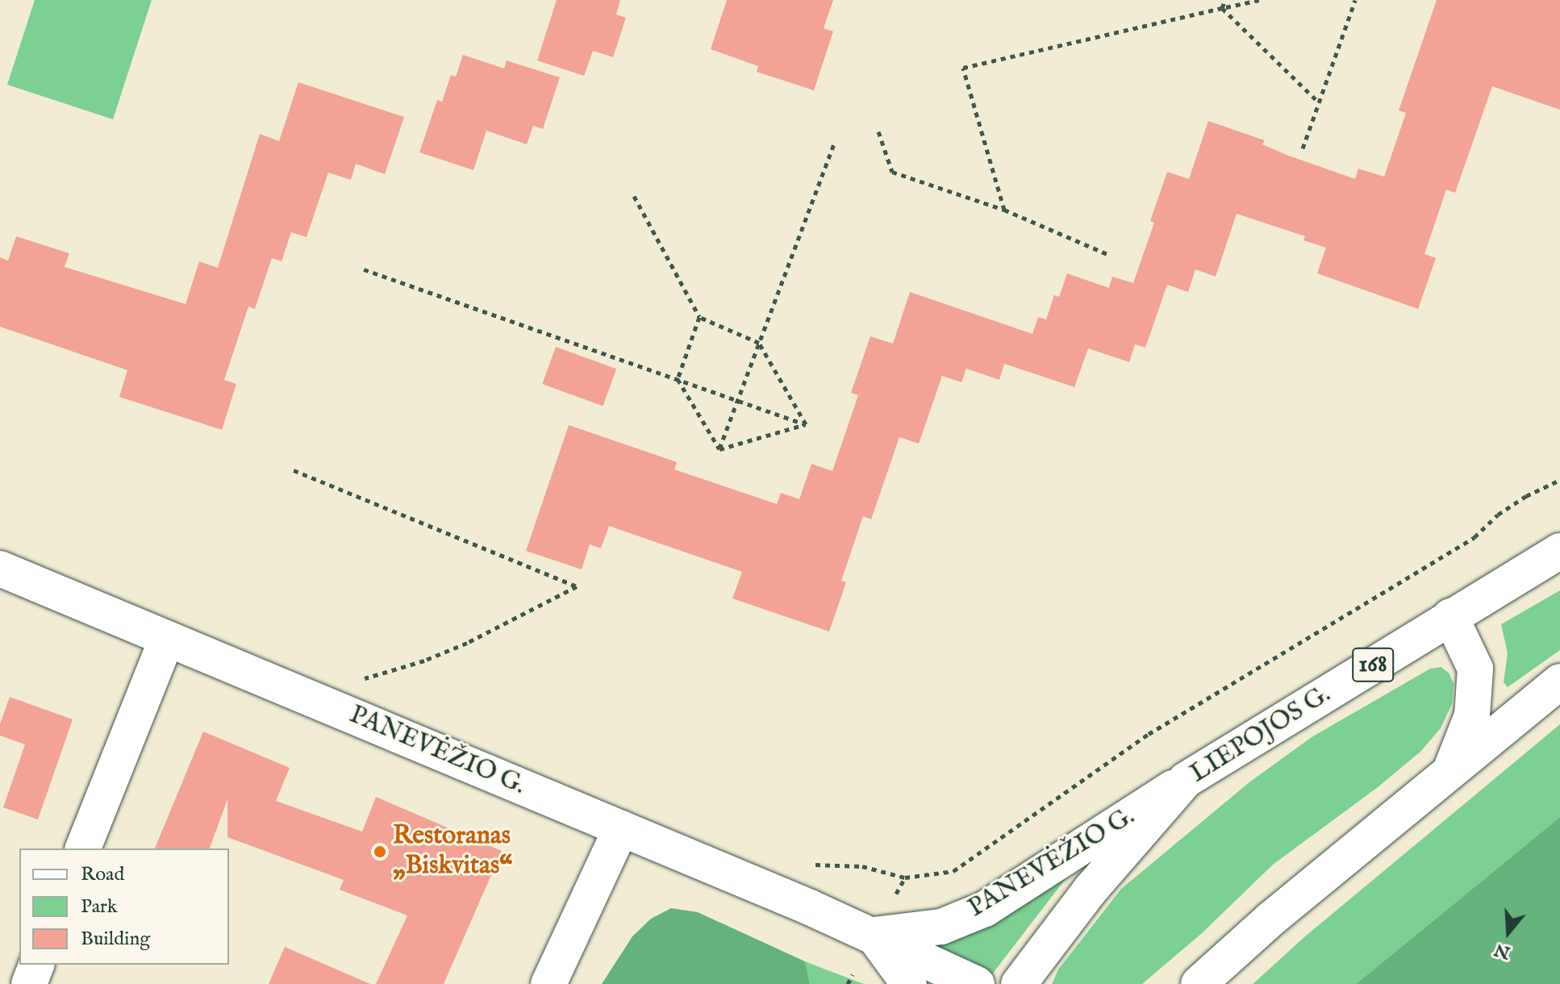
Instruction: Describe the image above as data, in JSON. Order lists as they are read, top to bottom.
{
  "streets": {
    "street": ["168", "LIEPOJOS G.", "PANEVĖŽIO G."]
  },
  "crossings": [
    ["LIEPOJOS G.", "PANEVĖŽIO G."]
  ],
  "places": ["Restoranas „Biskvitas“"],
  "legend": ["Road", "Park", "Building"],
  "north": "bottom"
}
